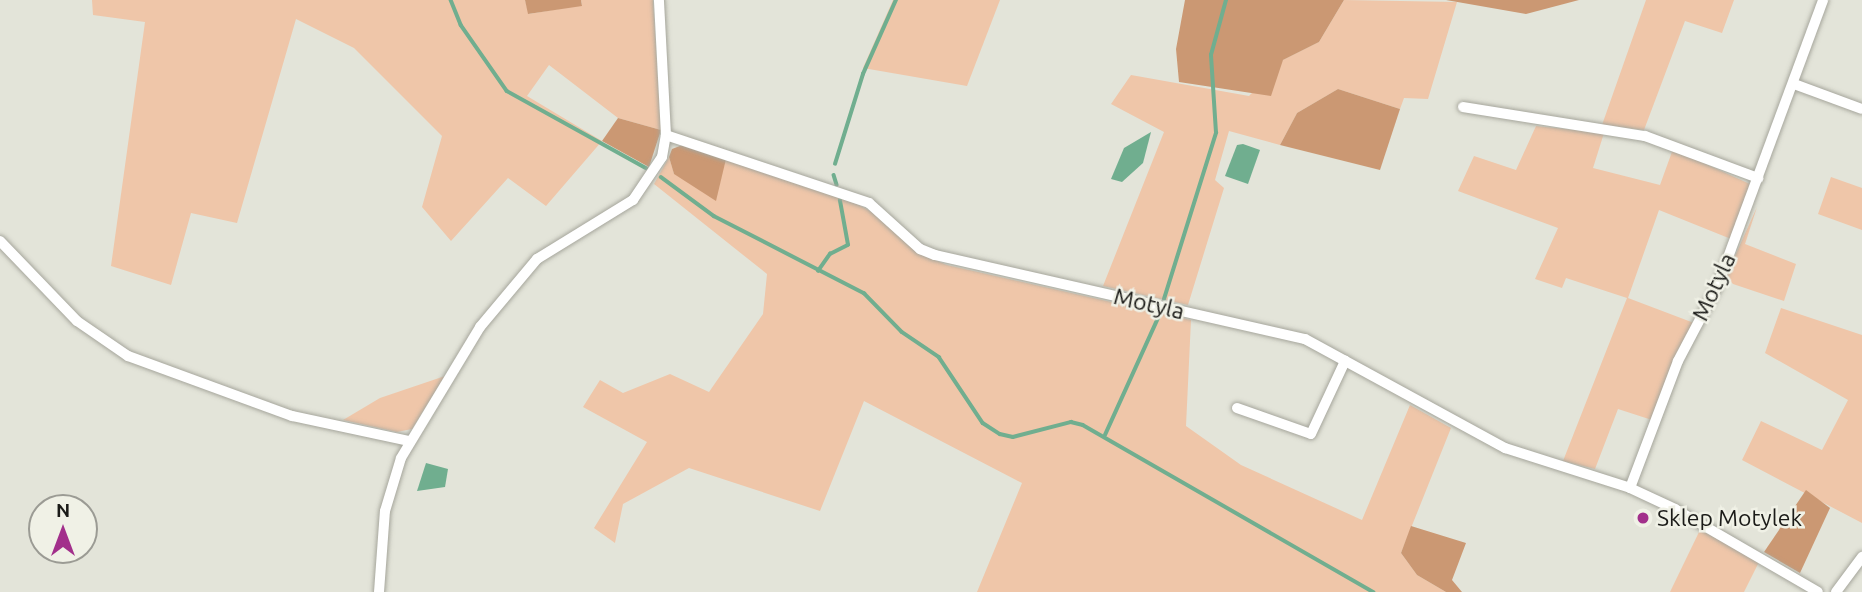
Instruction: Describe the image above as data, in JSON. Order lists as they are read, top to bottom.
{
  "streets": {
    "street": ["Motyla"]
  },
  "places": ["Sklep Motylek"],
  "north": "top"
}
